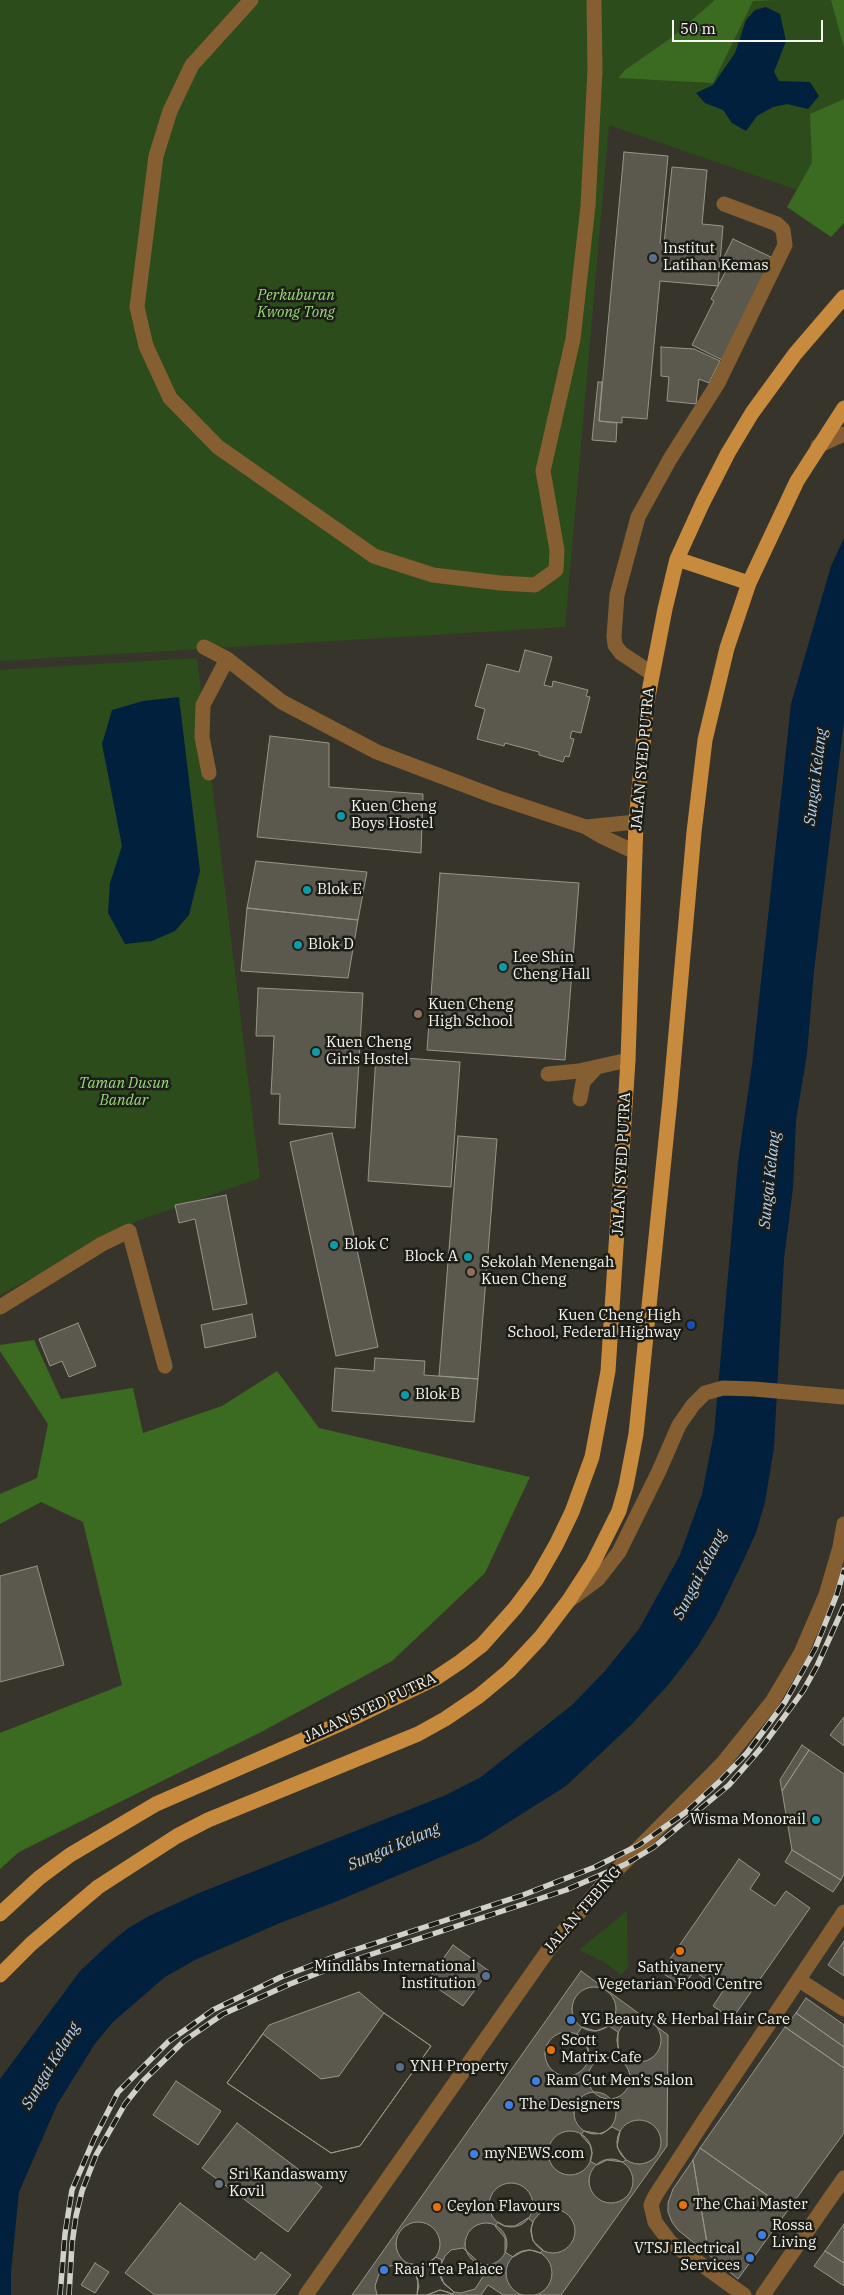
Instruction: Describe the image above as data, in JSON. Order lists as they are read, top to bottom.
{
  "streets": {
    "main road": ["JALAN SYED PUTRA"],
    "street": ["JALAN TEBING"]
  },
  "water": ["Sungai Kelang"],
  "parks": ["Perkuburan Kwong Tong", "Taman Dusun Bandar"],
  "places": [
    "Institut Latihan Kemas",
    "Kuen Cheng Boys Hostel",
    "Blok E",
    "Blok D",
    "Lee Shin Cheng Hall",
    "Kuen Cheng High School",
    "Kuen Cheng Girls Hostel",
    "Blok C",
    "Block A",
    "Sekolah Menengah Kuen Cheng",
    "Kuen Cheng High School, Federal Highway",
    "Blok B",
    "Wisma Monorail",
    "Sathiyanery Vegetarian Food Centre",
    "Mindlabs International Institution",
    "YG Beauty & Herbal Hair Care",
    "Scott Matrix Cafe",
    "YNH Property",
    "Ram Cut Men’s Salon",
    "The Designers",
    "myNEWS.com",
    "Sri Kandaswamy Kovil",
    "The Chai Master",
    "Ceylon Flavours",
    "Rossa Living",
    "VTSJ Electrical Services",
    "Raaj Tea Palace"
  ],
  "scale_bar": "50 m"
}
